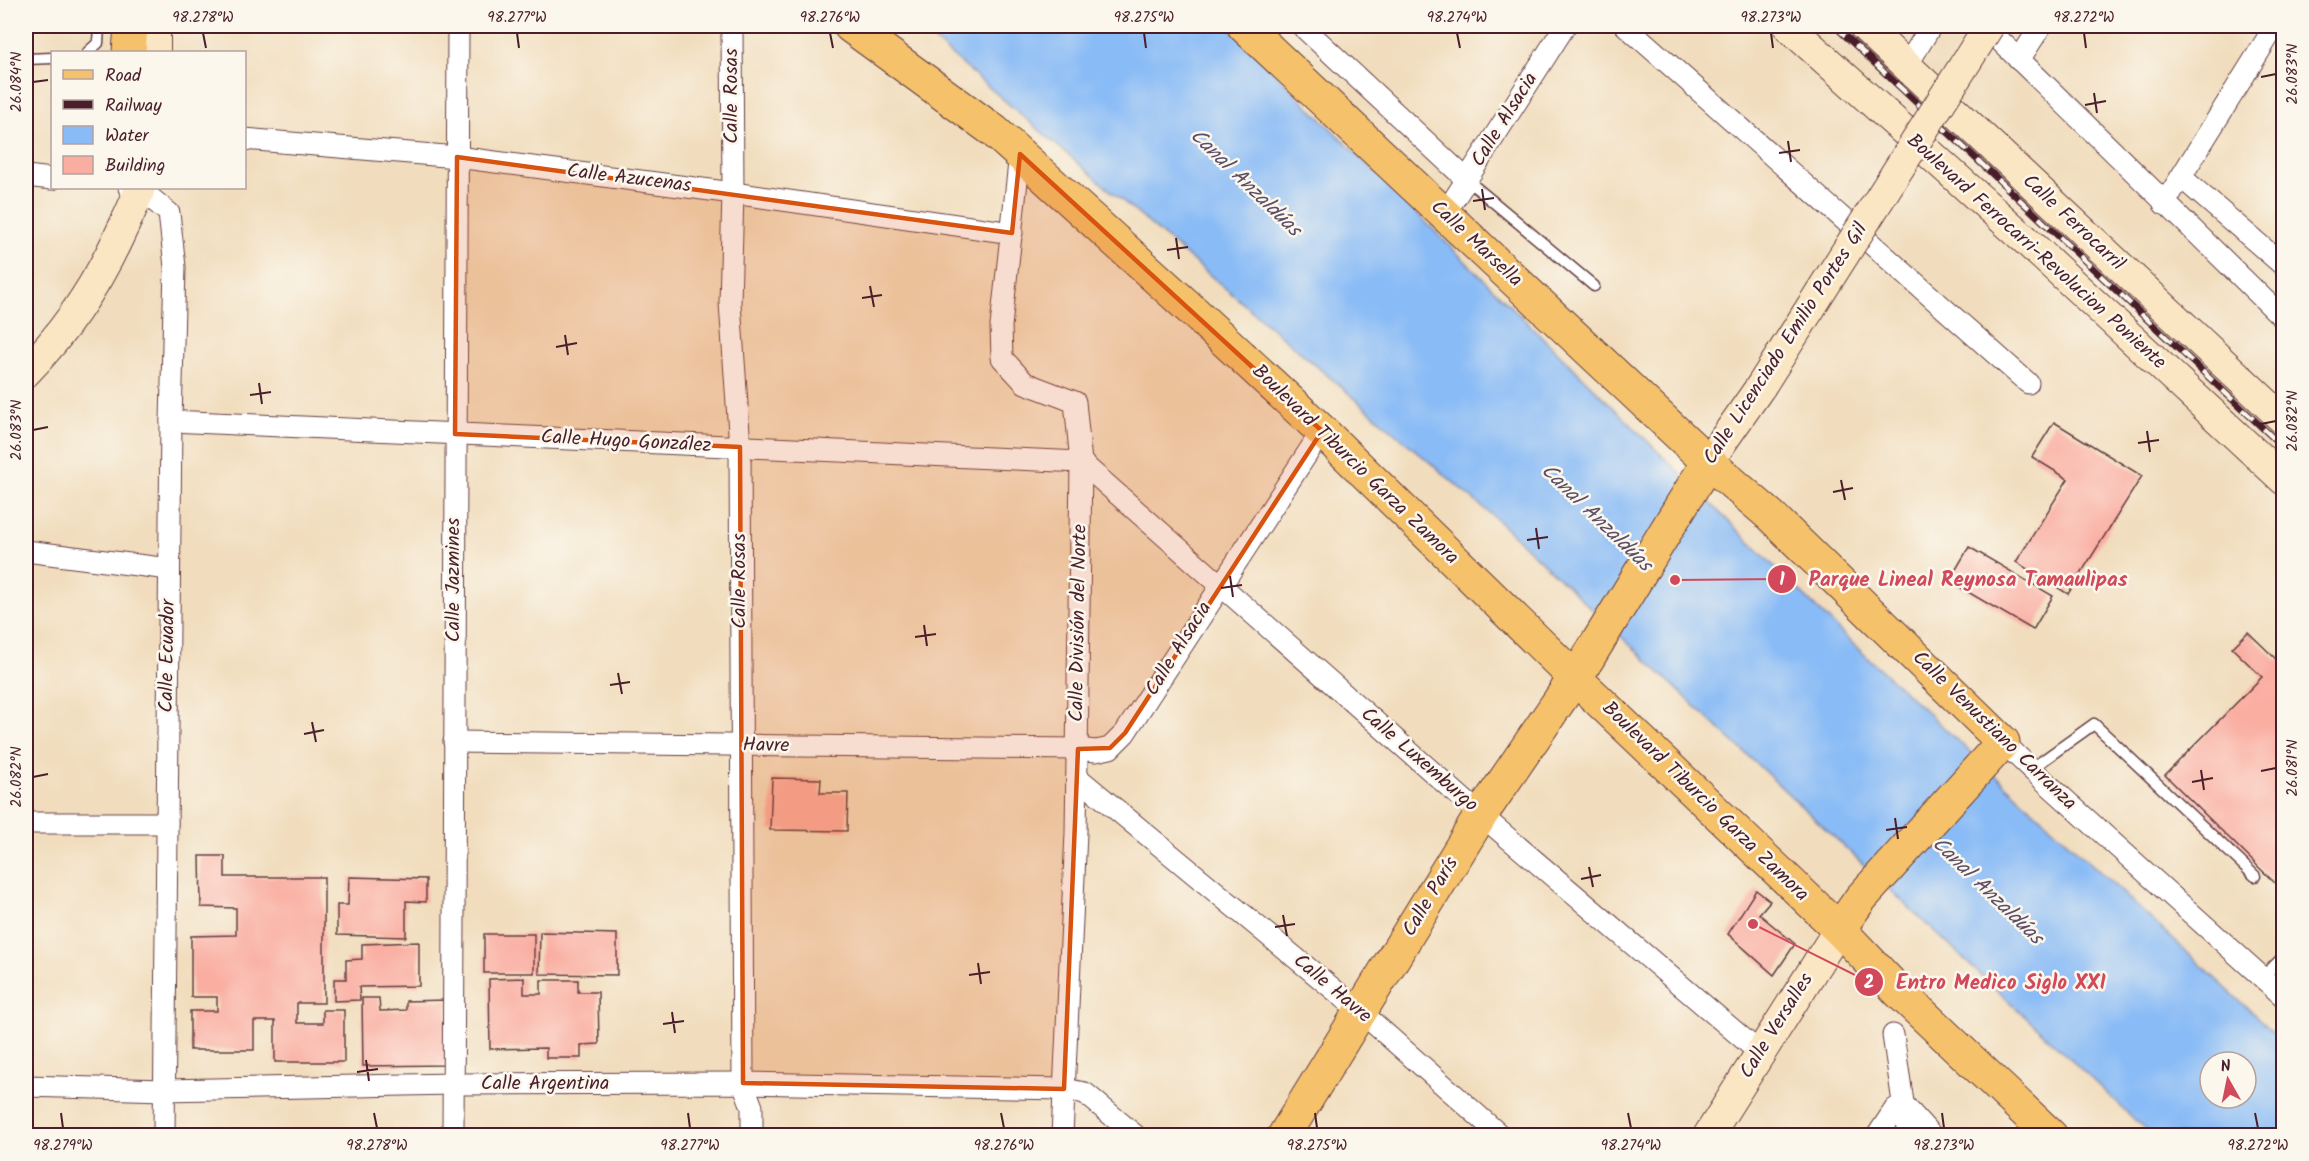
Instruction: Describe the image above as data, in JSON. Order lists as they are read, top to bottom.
{
  "streets": {
    "main road": [
      "Calle Marsella",
      "Calle Licenciado Emilio Portes Gil",
      "Boulevard Tiburcio Garza Zamora",
      "Calle Venustiano Carranza",
      "Calle París",
      "Calle Versalles"
    ],
    "street": [
      "Calle Rosas",
      "Calle Alsacia",
      "Calle Azucenas",
      "Calle Ferrocarril",
      "Boulevard Ferrocarri-Revolucion Poniente",
      "Calle Hugo González",
      "Calle Jazmines",
      "Calle División del Norte",
      "Calle Ecuador",
      "Havre",
      "Calle Luxemburgo",
      "Calle Havre",
      "Calle Argentina"
    ]
  },
  "crossings": [
    ["Calle Rosas", "Calle Azucenas"],
    ["Calle Rosas", "Calle Hugo González"],
    ["Calle Rosas", "Havre"],
    ["Calle Rosas", "Calle Argentina"],
    ["Calle Alsacia", "Calle Marsella"],
    ["Calle Alsacia", "Boulevard Tiburcio Garza Zamora"],
    ["Calle Alsacia", "Calle División del Norte"],
    ["Calle Alsacia", "Havre"],
    ["Calle Alsacia", "Calle Luxemburgo"],
    ["Calle Azucenas", "Calle Jazmines"],
    ["Calle Azucenas", "Calle División del Norte"],
    ["Calle Marsella", "Calle Licenciado Emilio Portes Gil"],
    ["Calle Marsella", "Calle Venustiano Carranza"],
    ["Calle Licenciado Emilio Portes Gil", "Boulevard Tiburcio Garza Zamora"],
    ["Calle Licenciado Emilio Portes Gil", "Calle Venustiano Carranza"],
    ["Calle Licenciado Emilio Portes Gil", "Calle París"],
    ["Calle Hugo González", "Calle Jazmines"],
    ["Calle Hugo González", "Calle División del Norte"],
    ["Calle Hugo González", "Calle Ecuador"],
    ["Calle Hugo González", "Calle Luxemburgo"],
    ["Boulevard Tiburcio Garza Zamora", "Calle División del Norte"],
    ["Boulevard Tiburcio Garza Zamora", "Calle París"],
    ["Boulevard Tiburcio Garza Zamora", "Calle Versalles"],
    ["Calle Jazmines", "Havre"],
    ["Calle Jazmines", "Calle Argentina"],
    ["Calle División del Norte", "Havre"],
    ["Calle División del Norte", "Calle Luxemburgo"],
    ["Calle División del Norte", "Calle Havre"],
    ["Calle División del Norte", "Calle Argentina"],
    ["Calle Ecuador", "Calle Argentina"],
    ["Calle Venustiano Carranza", "Calle Versalles"],
    ["Calle Luxemburgo", "Calle París"],
    ["Calle Luxemburgo", "Calle Versalles"],
    ["Calle París", "Calle Havre"]
  ],
  "water": ["Canal Anzaldúas"],
  "places": ["Parque Lineal Reynosa Tamaulipas", "Entro Medico Siglo XXI"],
  "legend": [
    "Road",
    "Railway",
    "Water",
    "Building"
  ],
  "north": "top",
  "coordinates": [
    "98.278°W",
    "98.277°W",
    "98.276°W",
    "98.275°W",
    "98.274°W",
    "98.273°W",
    "98.272°W",
    "26.083°N",
    "26.084°N",
    "26.082°N",
    "26.081°N",
    "98.279°W"
  ]
}
